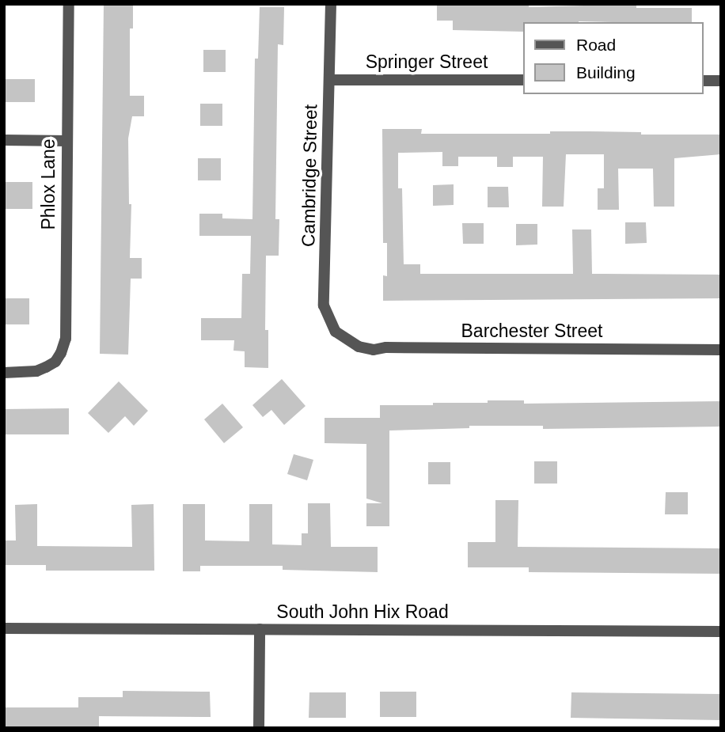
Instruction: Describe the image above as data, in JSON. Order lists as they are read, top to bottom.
{
  "streets": {
    "street": [
      "Springer Street",
      "Cambridge Street",
      "Phlox Lane",
      "Barchester Street",
      "South John Hix Road"
    ]
  },
  "crossings": [
    ["Springer Street", "Cambridge Street"],
    ["Cambridge Street", "Barchester Street"]
  ],
  "legend": ["Road", "Building"]
}
